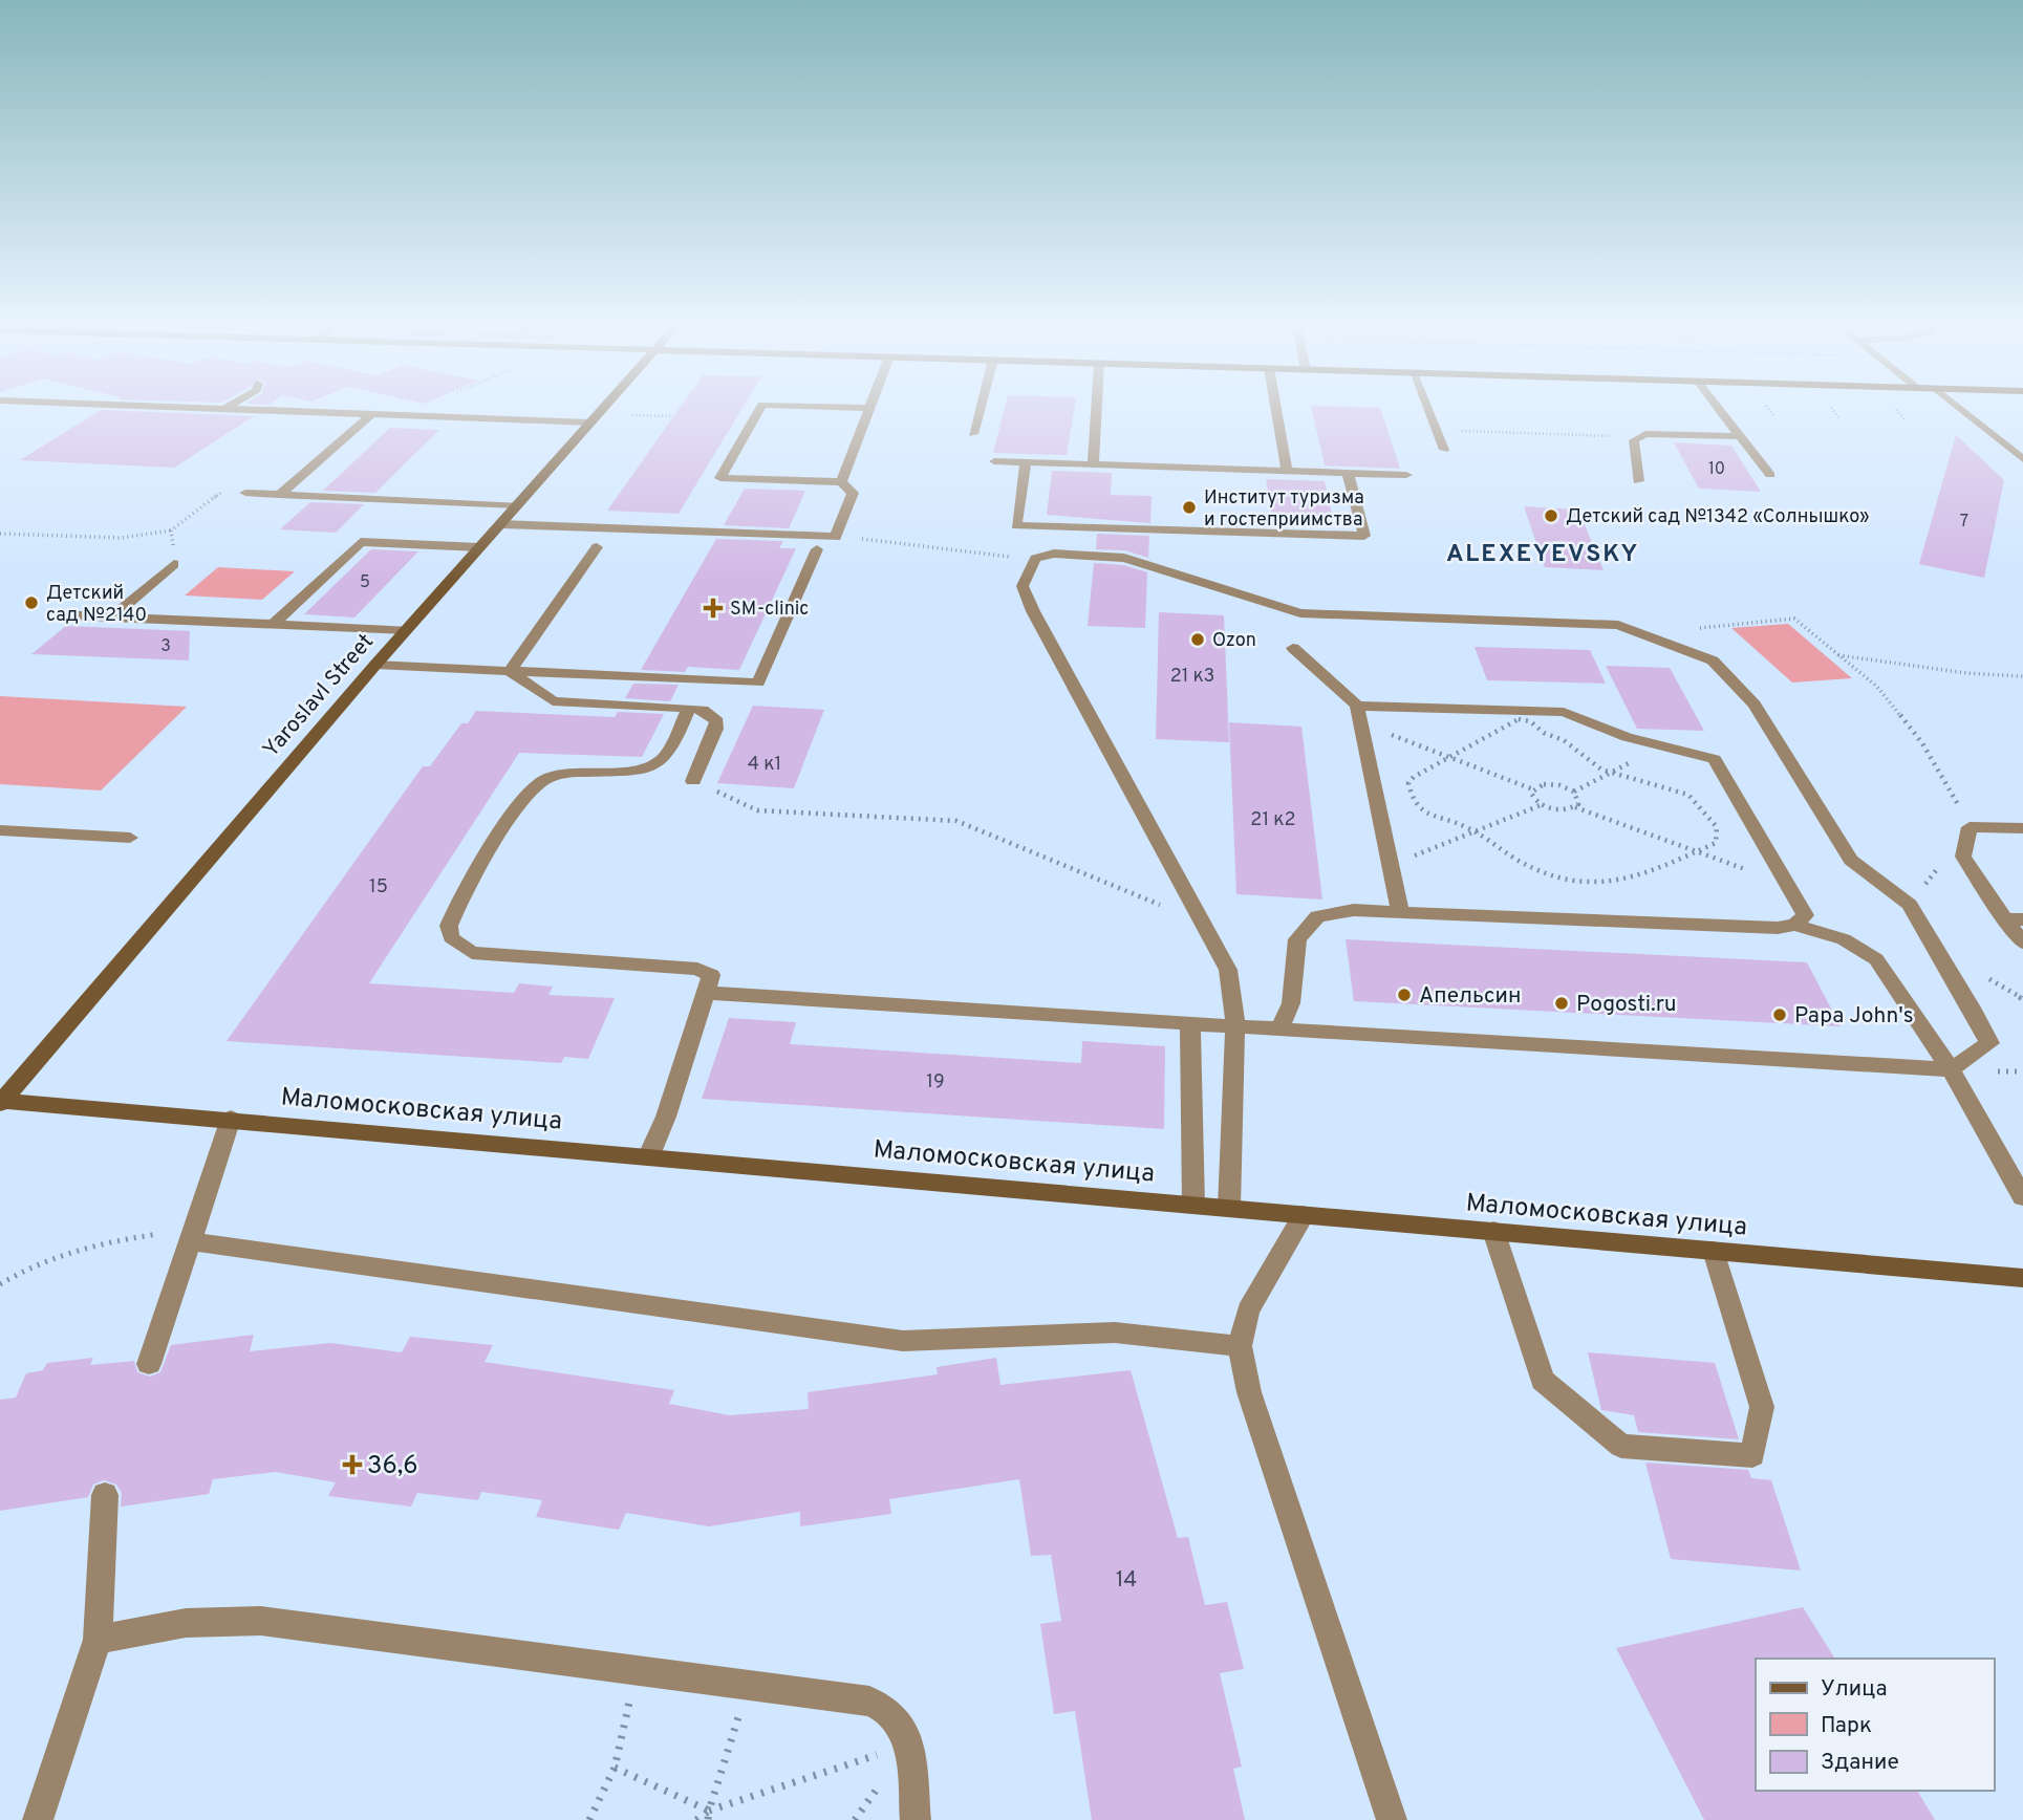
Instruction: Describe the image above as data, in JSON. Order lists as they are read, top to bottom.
{
  "streets": {
    "street": ["Yaroslavl Street", "Маломосковская улица"]
  },
  "crossings": [
    ["Yaroslavl Street", "Маломосковская улица"]
  ],
  "districts": ["ALEXEYEVSKY"],
  "places": {
    "other": [
      "Институт туризма и гостеприимства",
      "Детский сад №1342 «Солнышко»",
      "Детский сад №2140",
      "Ozon",
      "Апельсин",
      "Pogosti.ru",
      "Papa John's"
    ],
    "health": ["SM-clinic", "36,6"]
  },
  "house_numbers": [
    "10",
    "7",
    "5",
    "3",
    "21 к3",
    "4 к1",
    "21 к2",
    "15",
    "19",
    "14"
  ],
  "legend": ["Улица", "Парк", "Здание"]
}
